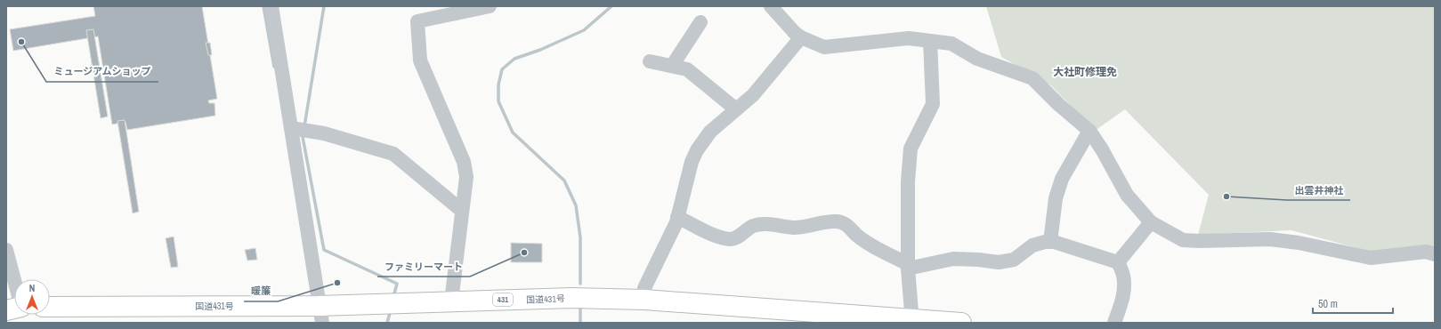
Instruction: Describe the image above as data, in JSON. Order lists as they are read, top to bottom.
{
  "streets": {
    "highway": ["国道431号", "431"]
  },
  "districts": ["大社町修理免"],
  "places": [
    "ミュージアムショップ",
    "出雲井神社",
    "ファミリーマート",
    "暖簾"
  ],
  "scale_bar": "50 m",
  "north": "top"
}
